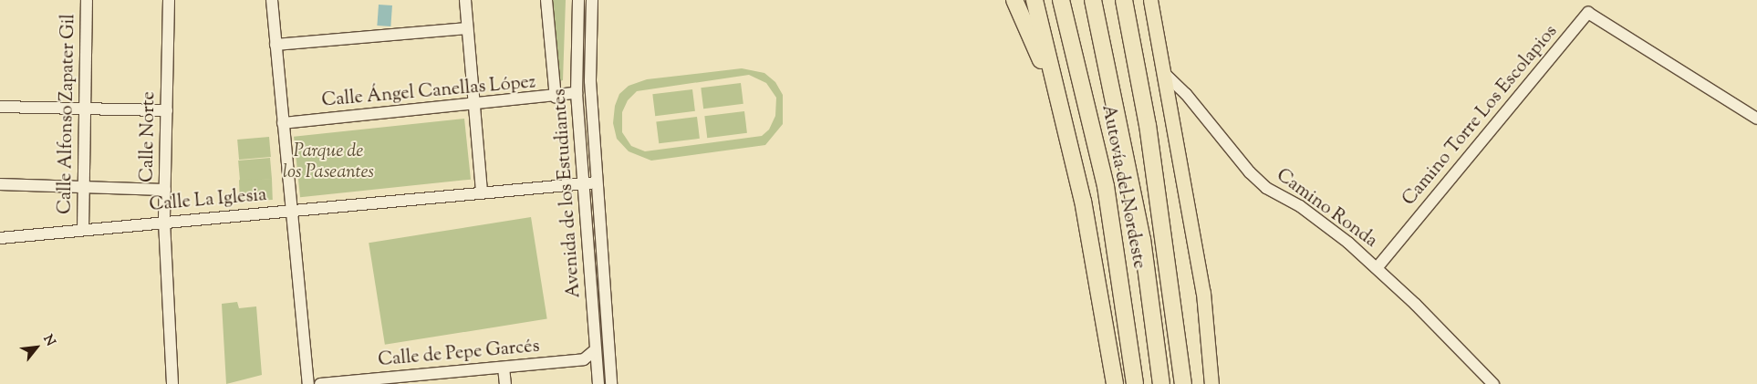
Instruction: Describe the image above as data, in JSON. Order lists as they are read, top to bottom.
{
  "streets": {
    "highway": ["Autovía del Nordeste"],
    "street": [
      "Calle Ángel Canellas López",
      "Calle Alfonso Zapater Gil",
      "Camino Torre Los Escolapios",
      "Calle Norte",
      "Avenida de los Estudiantes",
      "Calle La Iglesia",
      "Camino Ronda",
      "Calle de Pepe Garcés"
    ]
  },
  "crossings": [
    ["Calle Ángel Canellas López", "Avenida de los Estudiantes"],
    ["Calle Alfonso Zapater Gil", "Calle La Iglesia"],
    ["Camino Torre Los Escolapios", "Camino Ronda"],
    ["Calle Norte", "Calle La Iglesia"],
    ["Avenida de los Estudiantes", "Calle La Iglesia"],
    ["Avenida de los Estudiantes", "Calle de Pepe Garcés"]
  ],
  "parks": ["Parque de los Paseantes"],
  "north": "top right"
}
